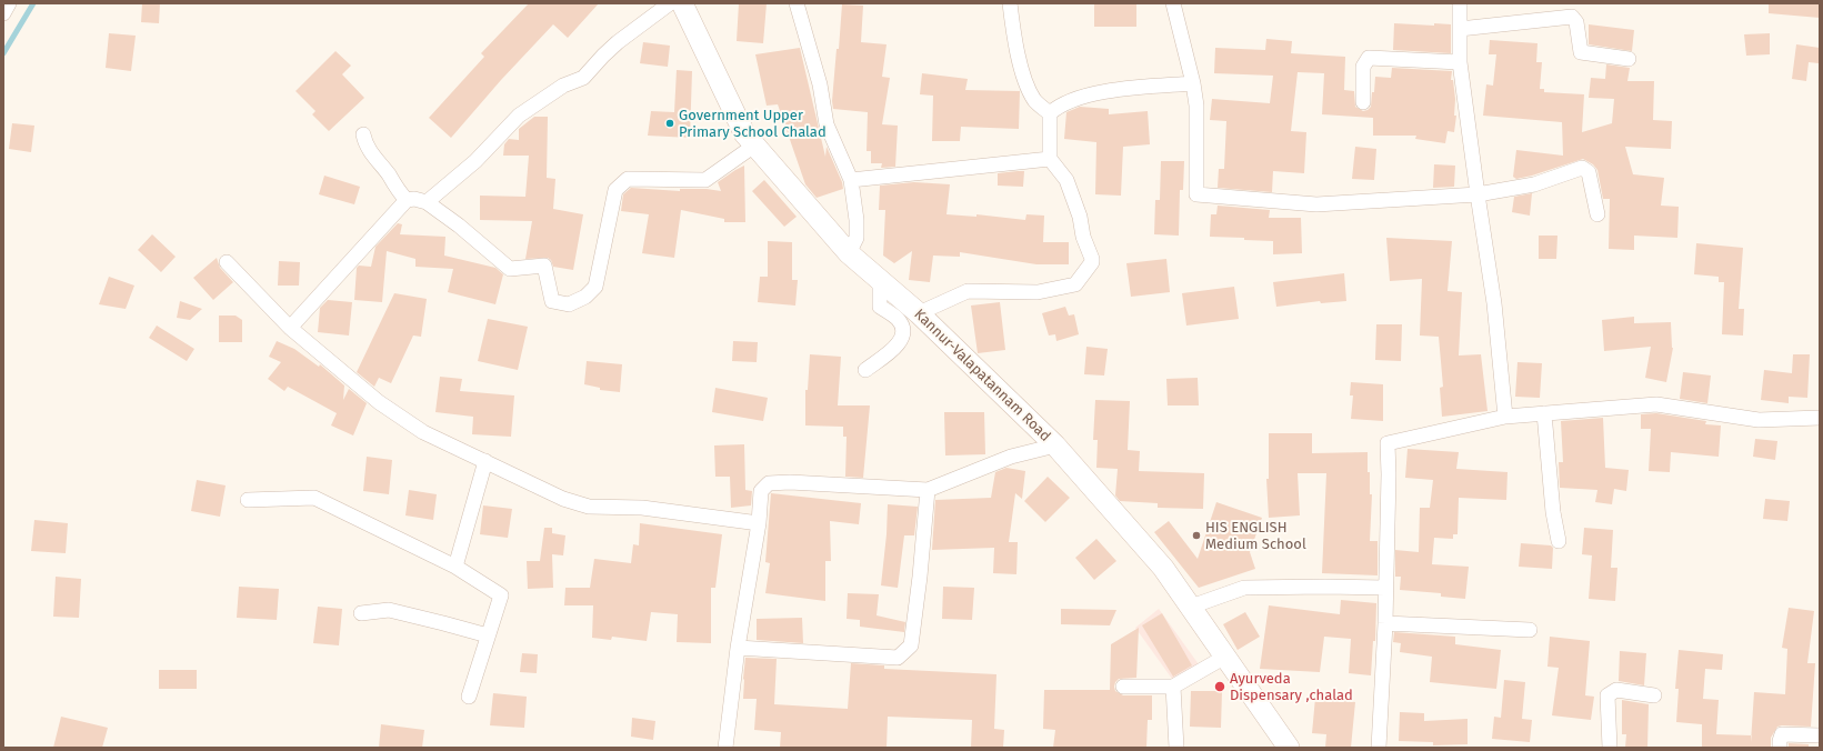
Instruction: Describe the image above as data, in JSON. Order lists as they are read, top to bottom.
{
  "streets": {
    "main road": ["Kannur-Valapatannam Road"]
  },
  "places": ["Government Upper Primary School Chalad", "HIS ENGLISH Medium School", "Ayurveda Dispensary ,chalad"]
}
